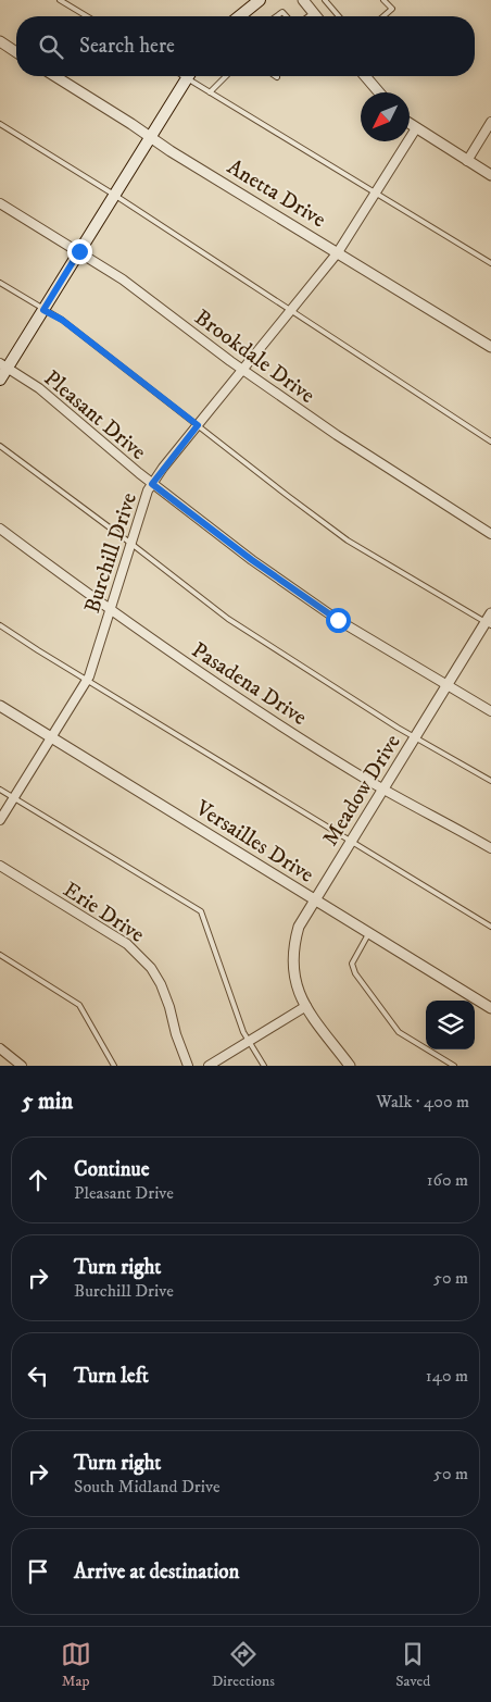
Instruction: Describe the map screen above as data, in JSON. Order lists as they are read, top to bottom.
{
  "streets": {
    "street": [
      "Anetta Drive",
      "Brookdale Drive",
      "Pleasant Drive",
      "Burchill Drive",
      "Pasadena Drive",
      "Meadow Drive",
      "Versailles Drive",
      "Erie Drive"
    ]
  },
  "crossings": [
    ["Anetta Drive", "Burchill Drive"],
    ["Brookdale Drive", "Burchill Drive"],
    ["Pleasant Drive", "Burchill Drive"],
    ["Pleasant Drive", "Meadow Drive"],
    ["Burchill Drive", "Pasadena Drive"],
    ["Burchill Drive", "Versailles Drive"],
    ["Pasadena Drive", "Meadow Drive"],
    ["Meadow Drive", "Versailles Drive"]
  ],
  "north": "bottom left",
  "page": {
    "search": "Search here",
    "heading": ["5 min", "Walk · 400 m"],
    "list": [
      ["Continue", "Pleasant Drive", "160 m"],
      ["Turn right", "Burchill Drive", "50 m"],
      ["Turn left", "140 m"],
      ["Turn right", "South Midland Drive", "50 m"],
      "Arrive at destination"
    ],
    "nav": ["Map", "Directions", "Saved"]
  }
}
